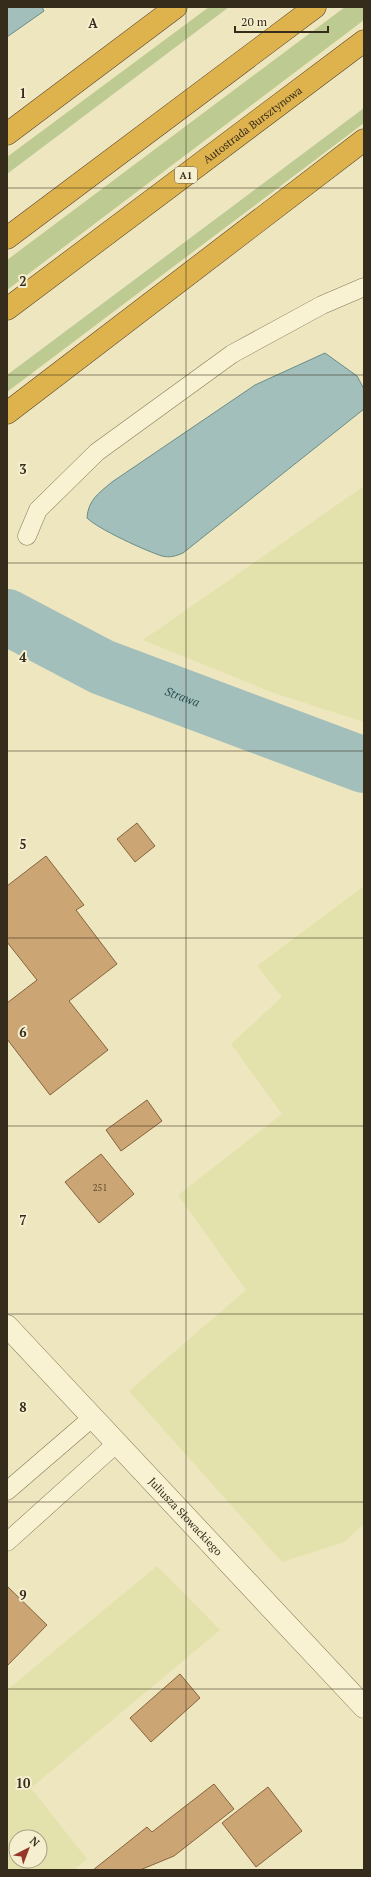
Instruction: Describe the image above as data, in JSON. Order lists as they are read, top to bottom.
{
  "streets": {
    "highway": ["Autostrada Bursztynowa", "A1"],
    "street": ["Juliusza Słowackiego"]
  },
  "water": ["Strawa"],
  "house_numbers": ["251"],
  "scale_bar": "20 m",
  "north": "top right",
  "grid": {
    "columns": ["A"],
    "rows": [
      "1",
      "2",
      "3",
      "4",
      "5",
      "6",
      "7",
      "8",
      "9",
      "10"
    ]
  }
}
